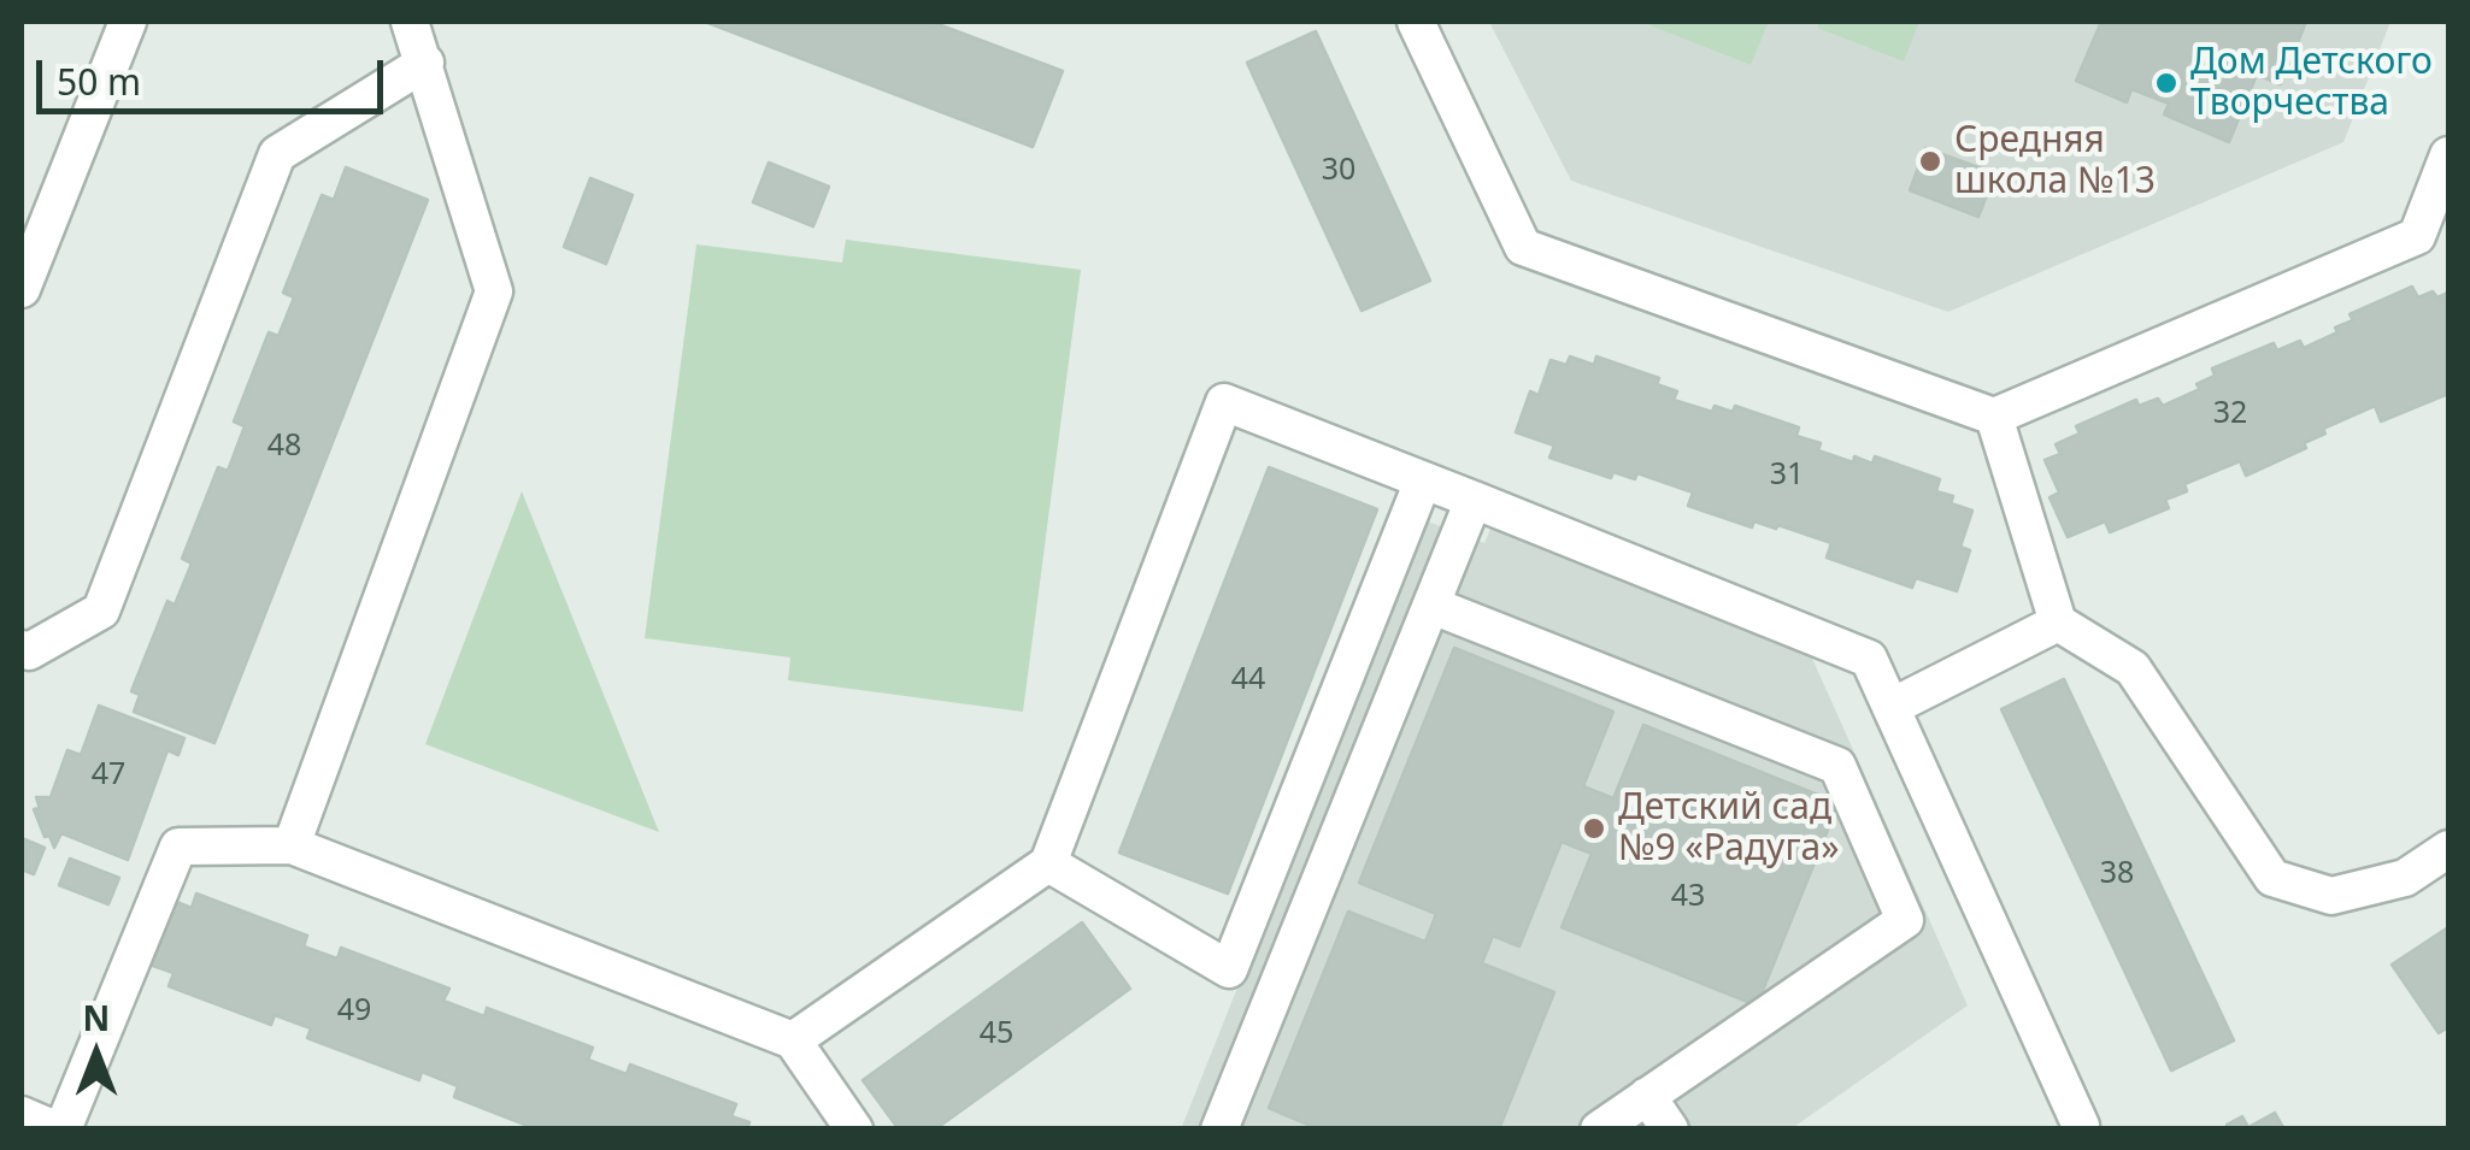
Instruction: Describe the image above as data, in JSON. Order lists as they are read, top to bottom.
{
  "places": ["Дом Детского Творчества", "Средняя школа №13", "Детский сад №9 «Радуга»"],
  "house_numbers": [
    "30",
    "32",
    "48",
    "31",
    "44",
    "47",
    "38",
    "43",
    "49",
    "45"
  ],
  "scale_bar": "50 m",
  "north": "top"
}
